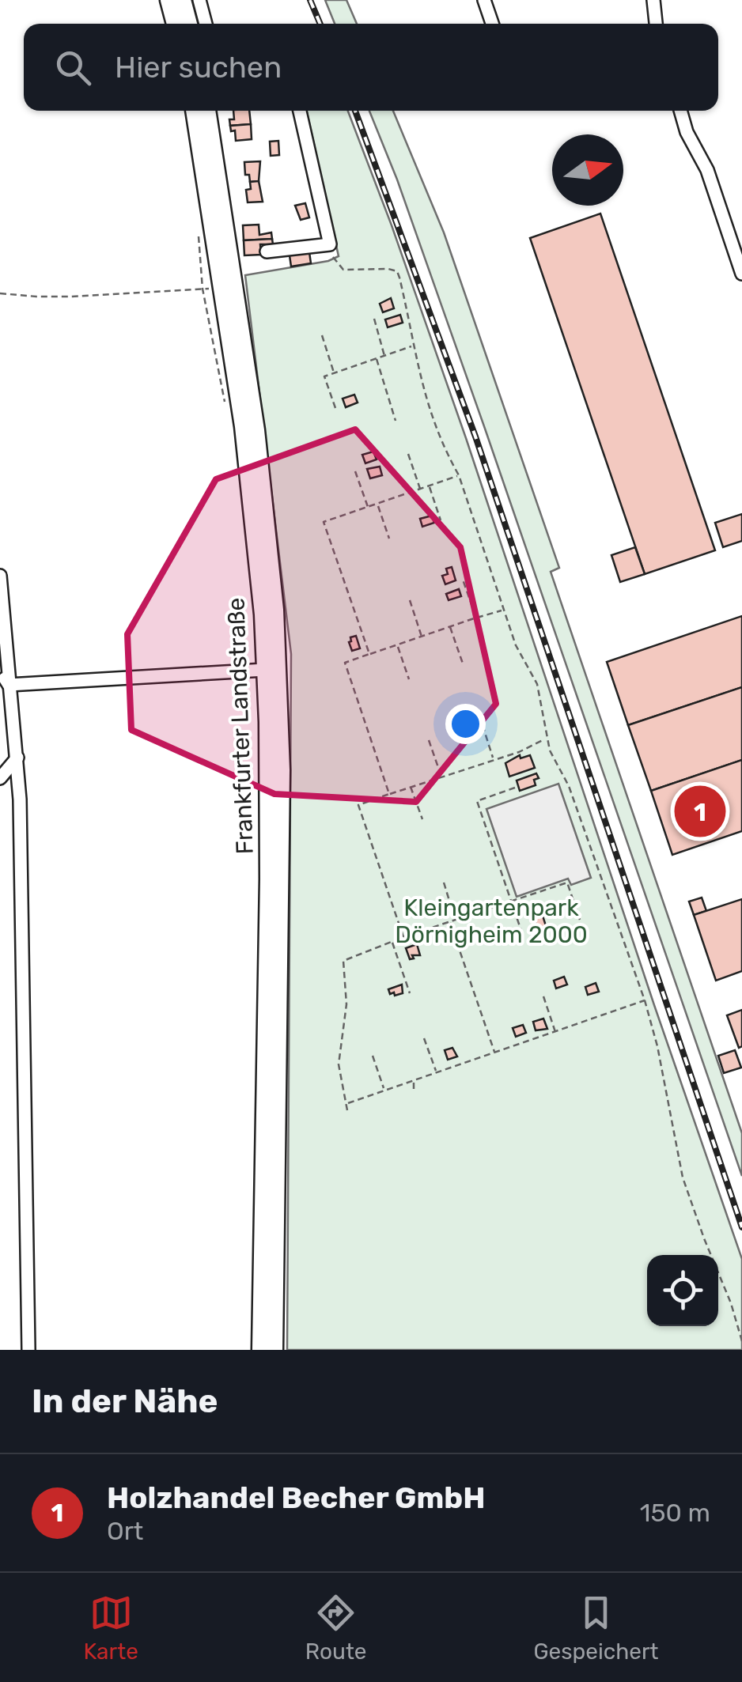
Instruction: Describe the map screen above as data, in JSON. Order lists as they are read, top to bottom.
{
  "streets": {
    "main road": ["Frankfurter Landstraße"]
  },
  "parks": ["Kleingartenpark Dörnigheim 2000"],
  "north": "right",
  "page": {
    "search": "Hier suchen",
    "pins": "1",
    "heading": "In der Nähe",
    "list": [
      {
        "mark": "1",
        "name": "Holzhandel Becher GmbH",
        "note": "Ort",
        "value": "150 m"
      }
    ],
    "nav": ["Karte", "Route", "Gespeichert"]
  }
}
